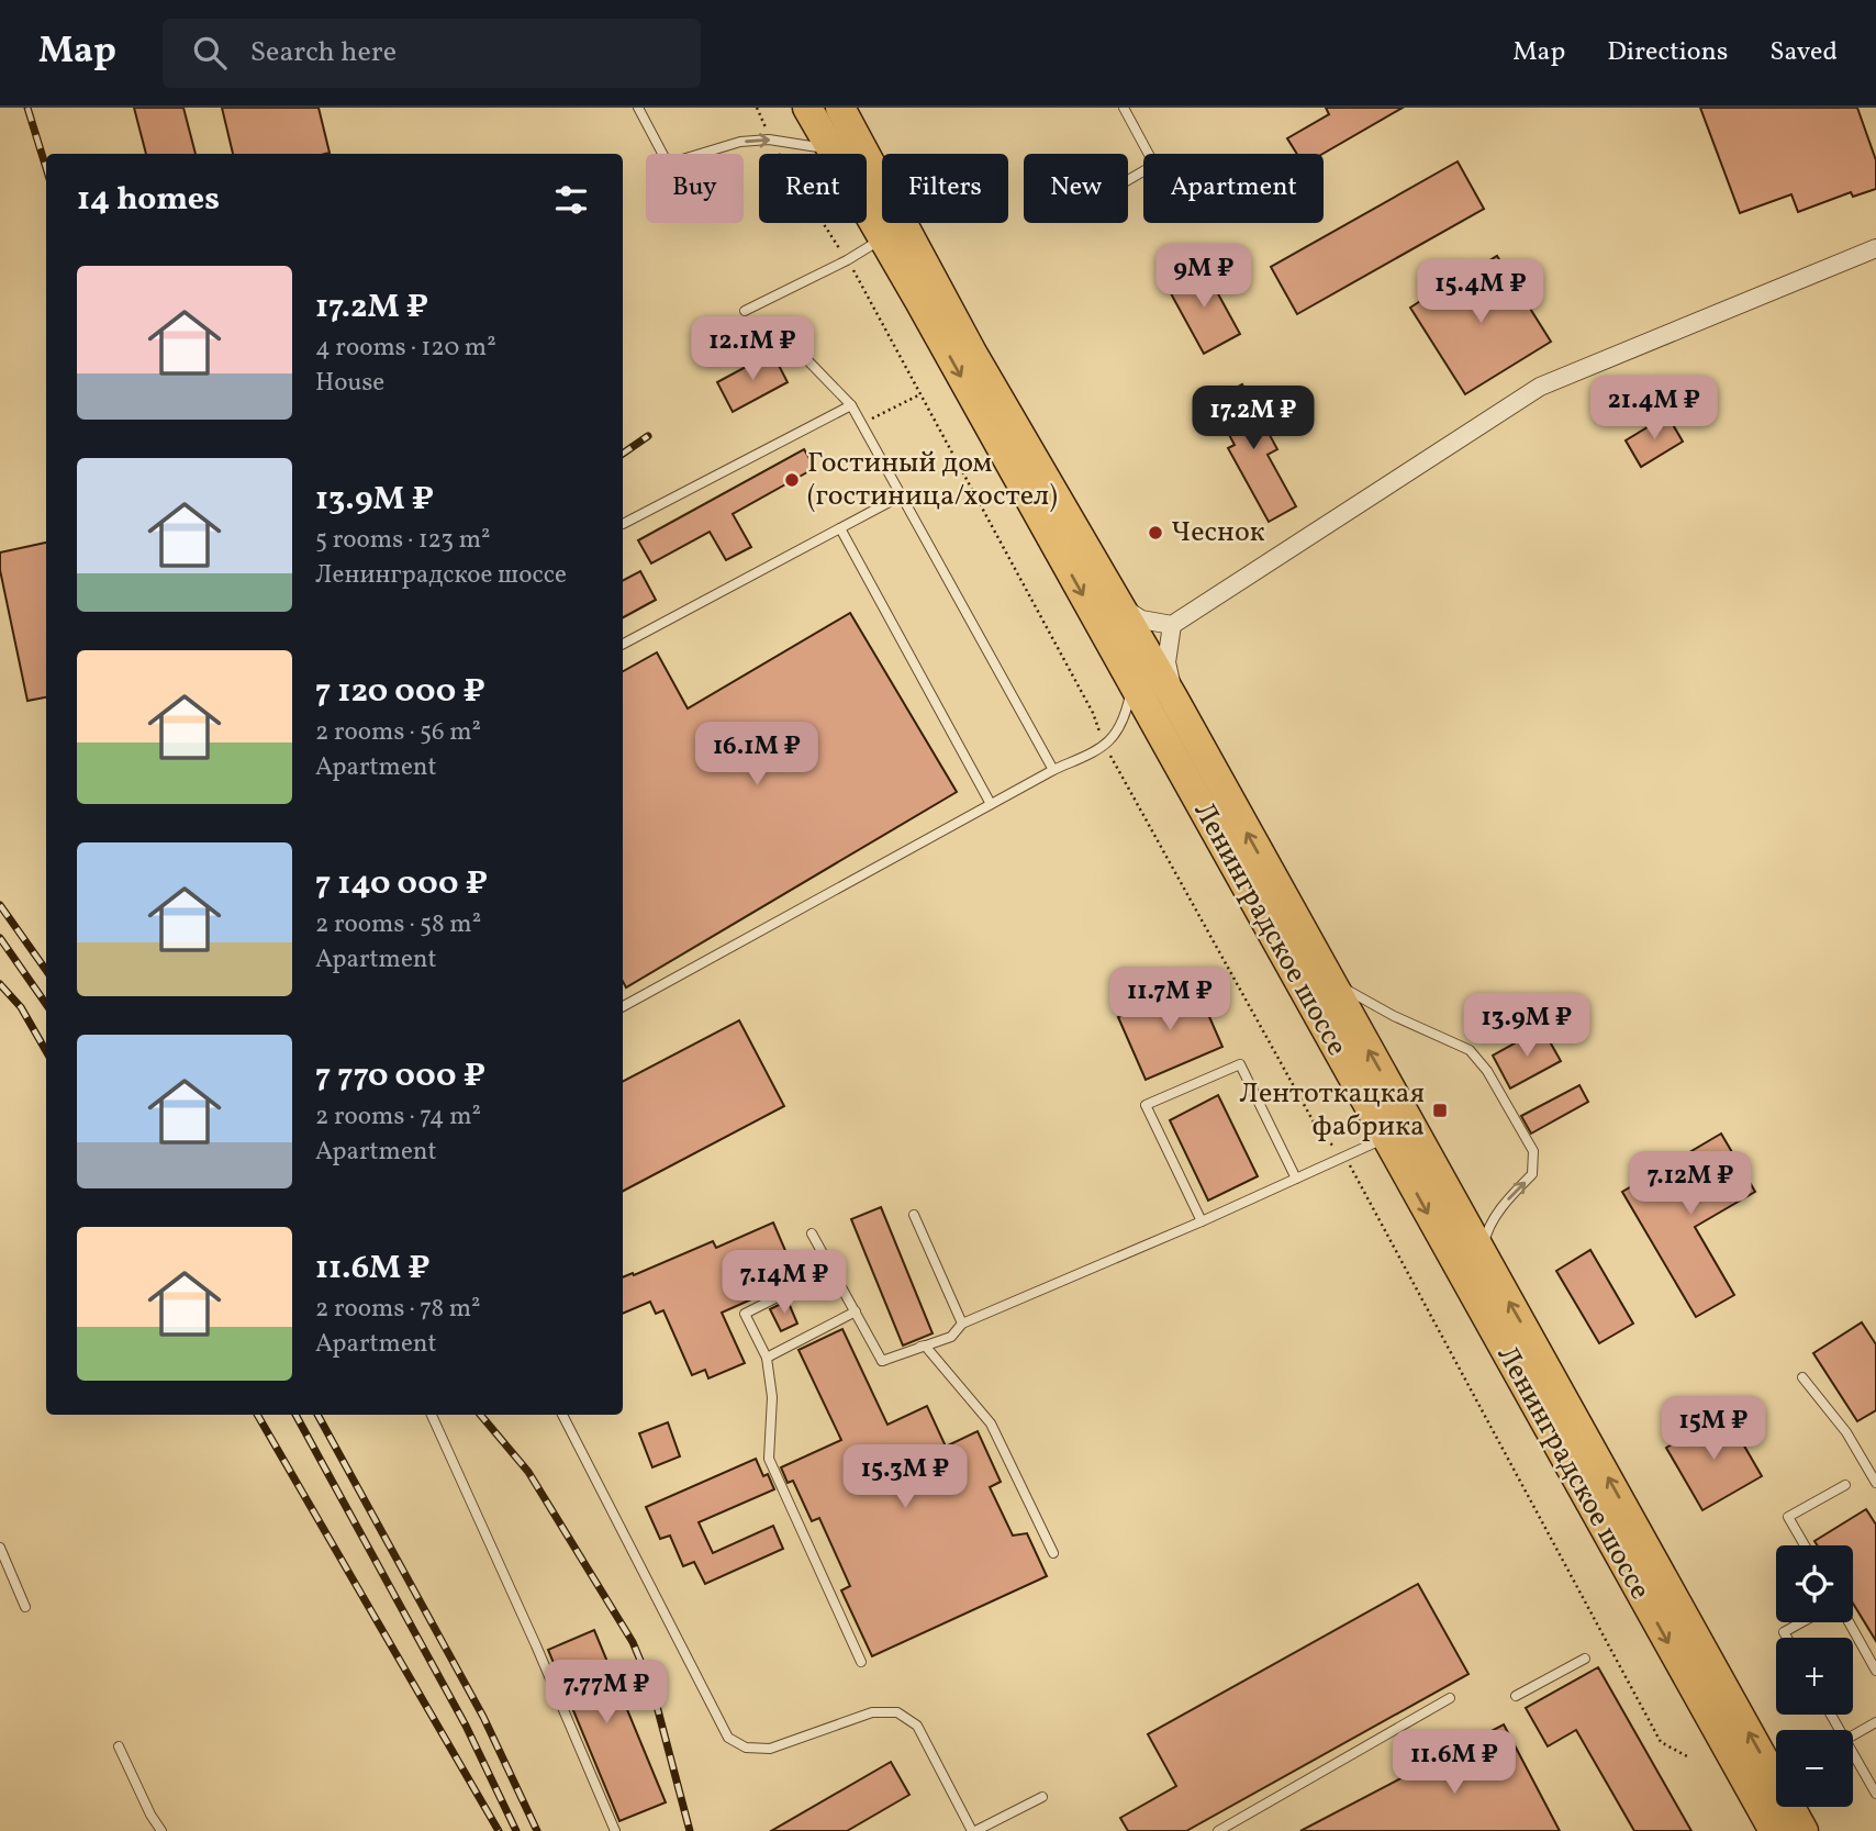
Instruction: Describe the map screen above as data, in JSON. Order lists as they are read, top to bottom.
{
  "streets": {
    "highway": ["Ленинградское шоссе"]
  },
  "places": {
    "other": ["Гостиный дом (гостиница/хостел)", "Чеснок"],
    "transit": ["Лентоткацкая фабрика"]
  },
  "page": {
    "header": "Map",
    "search": "Search here",
    "nav": ["Map", "Directions", "Saved"],
    "chip": [
      "Buy",
      "Rent",
      "Filters",
      "New",
      "Apartment"
    ],
    "heading": "14 homes",
    "price": [
      "9M ₽",
      "15.4M ₽",
      "12.1M ₽",
      "21.4M ₽",
      "17.2M ₽",
      "16.1M ₽",
      "11.7M ₽",
      "13.9M ₽",
      "7.12M ₽",
      "7.14M ₽",
      "15M ₽",
      "15.3M ₽",
      "7.77M ₽",
      "11.6M ₽"
    ],
    "list": [
      {
        "name": "17.2M ₽",
        "note": "4 rooms · 120 m² · House"
      },
      {
        "name": "13.9M ₽",
        "note": "5 rooms · 123 m² · Ленинградское шоссе"
      },
      {
        "name": "7 120 000 ₽",
        "note": "2 rooms · 56 m² · Apartment"
      },
      {
        "name": "7 140 000 ₽",
        "note": "2 rooms · 58 m² · Apartment"
      },
      {
        "name": "7 770 000 ₽",
        "note": "2 rooms · 74 m² · Apartment"
      },
      {
        "name": "11.6M ₽",
        "note": "2 rooms · 78 m² · Apartment"
      }
    ],
    "map_buttons": ["+", "−"]
  }
}
